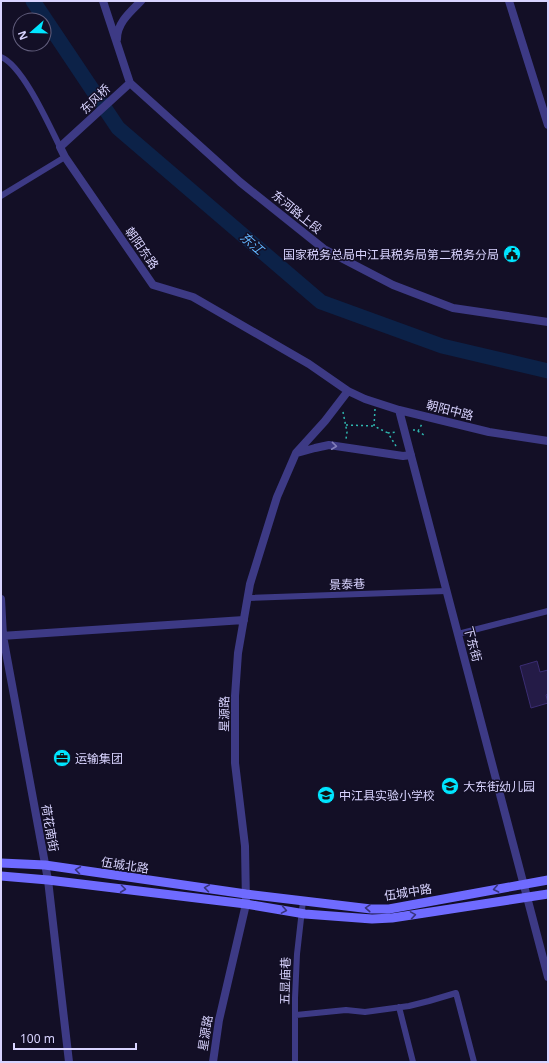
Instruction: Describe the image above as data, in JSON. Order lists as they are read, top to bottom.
{
  "streets": {
    "main road": ["伍城北路", "伍城中路"],
    "street": [
      "东风桥",
      "东河路上段",
      "朝阳东路",
      "朝阳中路",
      "景泰巷",
      "下东街",
      "星源路",
      "荷花南街",
      "五显庙巷"
    ]
  },
  "crossings": [
    ["东风桥", "东河路上段"],
    ["东风桥", "朝阳东路"],
    ["朝阳东路", "朝阳中路"],
    ["朝阳东路", "星源路"],
    ["朝阳中路", "下东街"],
    ["朝阳中路", "星源路"],
    ["景泰巷", "下东街"],
    ["景泰巷", "星源路"],
    ["下东街", "伍城中路"],
    ["星源路", "伍城北路"],
    ["星源路", "伍城中路"],
    ["荷花南街", "伍城北路"],
    ["伍城北路", "伍城中路"],
    ["伍城中路", "五显庙巷"]
  ],
  "water": ["东江"],
  "places": {
    "public building": ["国家税务总局中江县税务局第二税务分局"],
    "office": ["运输集团"],
    "school or university": ["大东街幼儿园", "中江县实验小学校"]
  },
  "scale_bar": "100 m",
  "north": "left"
}
